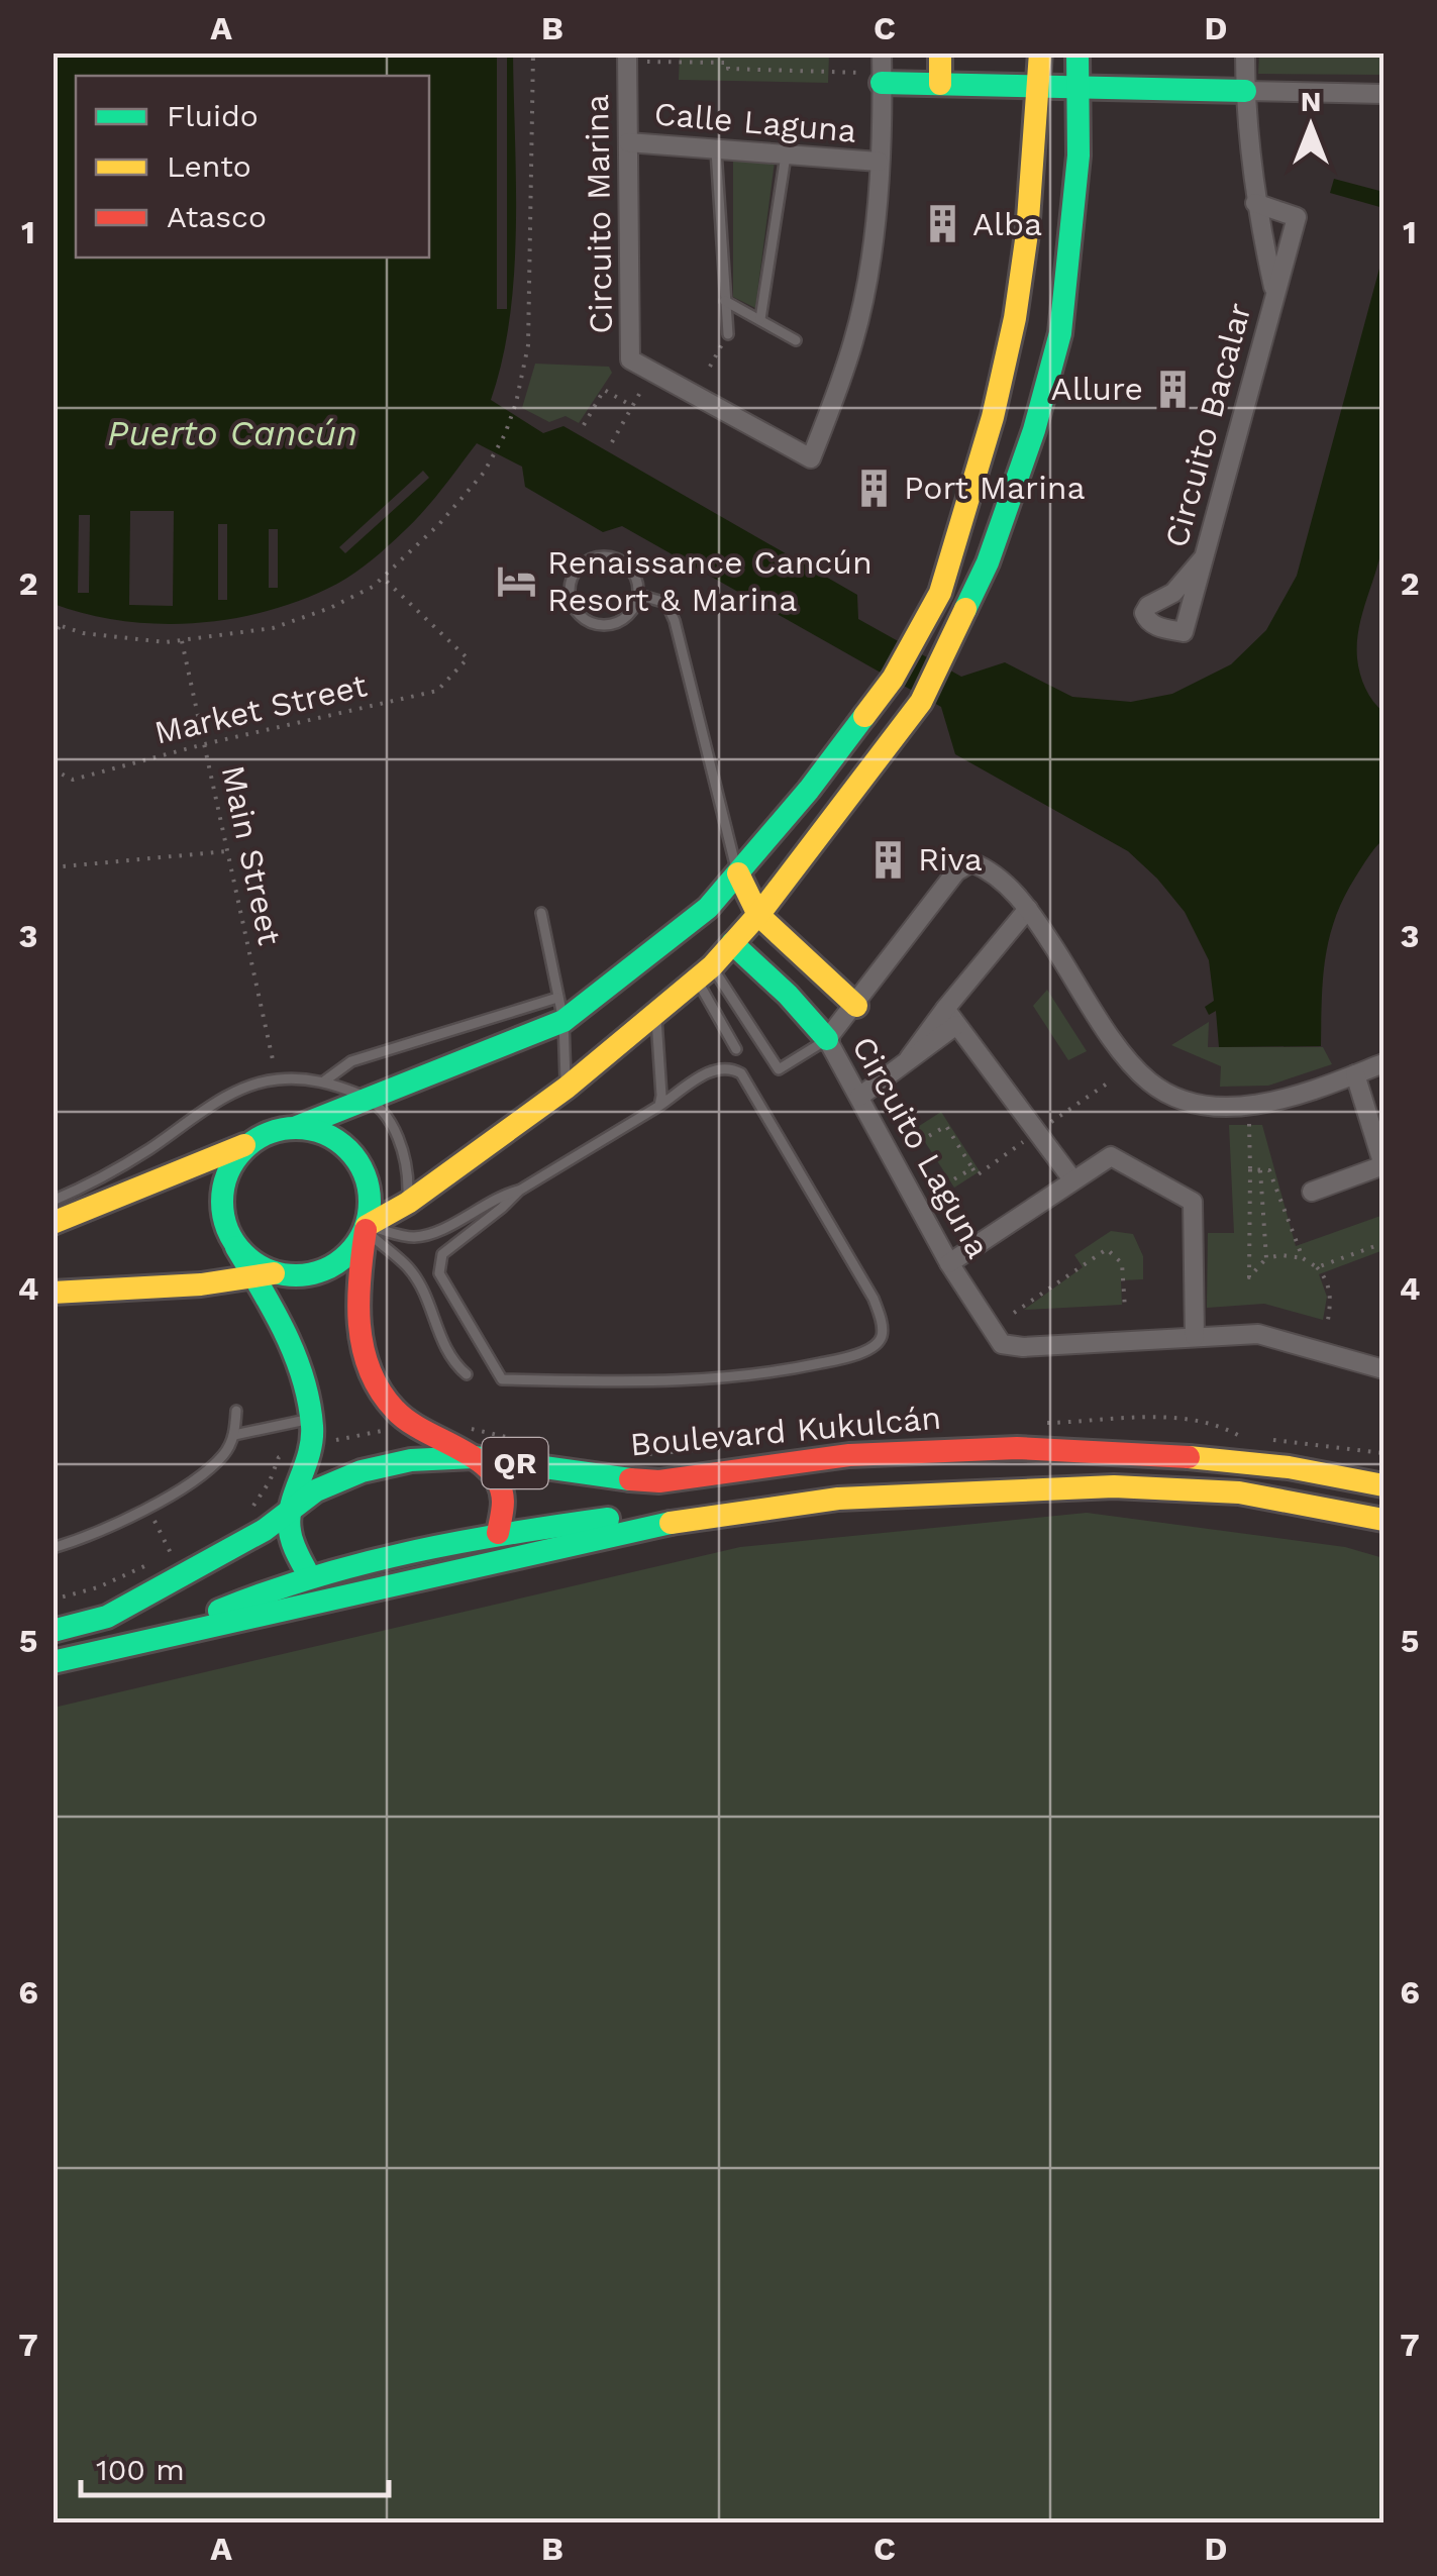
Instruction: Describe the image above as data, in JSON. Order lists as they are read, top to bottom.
{
  "streets": {
    "street": [
      "Calle Laguna",
      "Circuito Marina",
      "Circuito Bacalar",
      "Circuito Laguna",
      "Boulevard Kukulcán",
      "QR"
    ],
    "path": ["Market Street", "Main Street"]
  },
  "crossings": [
    ["Calle Laguna", "Circuito Marina"],
    ["Market Street", "Main Street"]
  ],
  "water": ["Puerto Cancún"],
  "places": {
    "building": [
      "Alba",
      "Allure",
      "Port Marina",
      "Riva"
    ],
    "hotel": ["Renaissance Cancún Resort & Marina"]
  },
  "legend": ["Fluido", "Lento", "Atasco"],
  "scale_bar": "100 m",
  "north": "top",
  "grid": {
    "columns": [
      "A",
      "B",
      "C",
      "D"
    ],
    "rows": [
      "1",
      "2",
      "3",
      "4",
      "5",
      "6",
      "7"
    ]
  }
}
